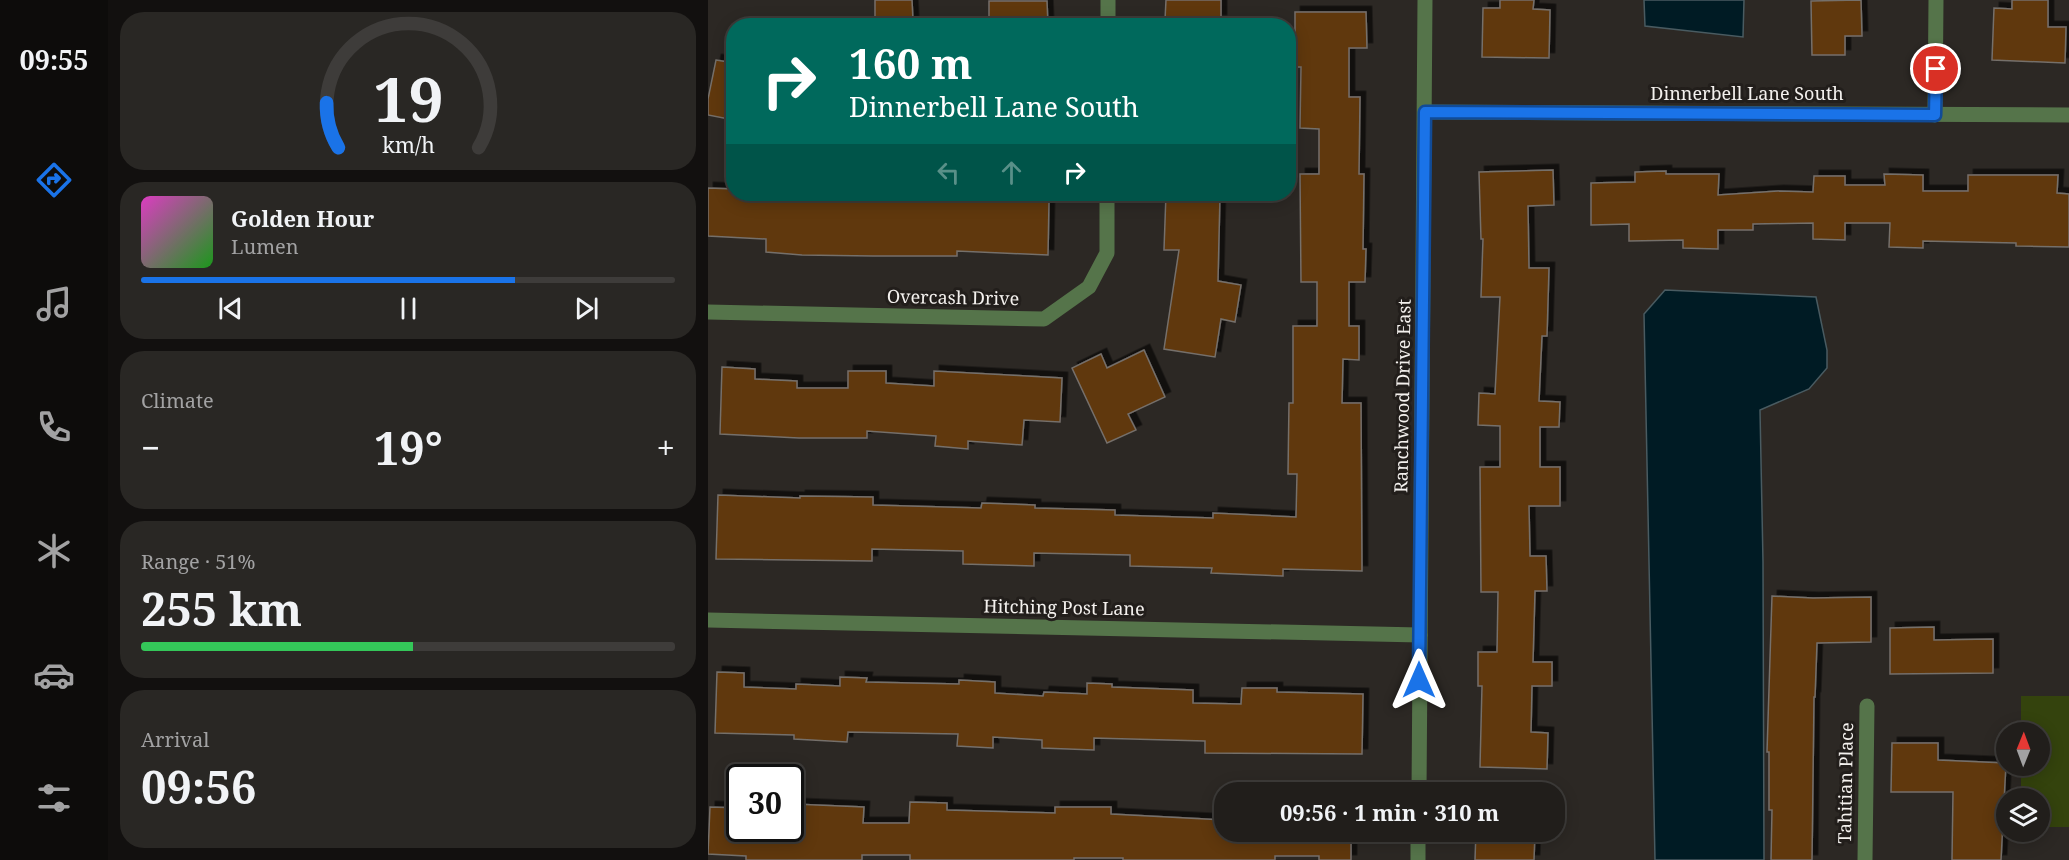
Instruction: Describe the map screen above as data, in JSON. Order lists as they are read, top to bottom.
{
  "streets": {
    "street": [
      "Dinnerbell Lane South",
      "Overcash Drive",
      "Ranchwood Drive East",
      "Hitching Post Lane",
      "Tahitian Place"
    ]
  },
  "crossings": [
    ["Dinnerbell Lane South", "Ranchwood Drive East"],
    ["Ranchwood Drive East", "Hitching Post Lane"]
  ],
  "north": "top",
  "page": {
    "tabs": "09:55",
    "turn": ["160 m", "Dinnerbell Lane South"],
    "song": ["Golden Hour", "Lumen"],
    "tile": [
      "Climate",
      ["Range · 51%", "255 km"],
      ["Arrival", "09:56"]
    ],
    "heat": ["−", "19°", "+"],
    "limit": "30",
    "trip": "09:56 · 1 min · 310 m",
    "gauge": ["19", "km/h"]
  }
}
